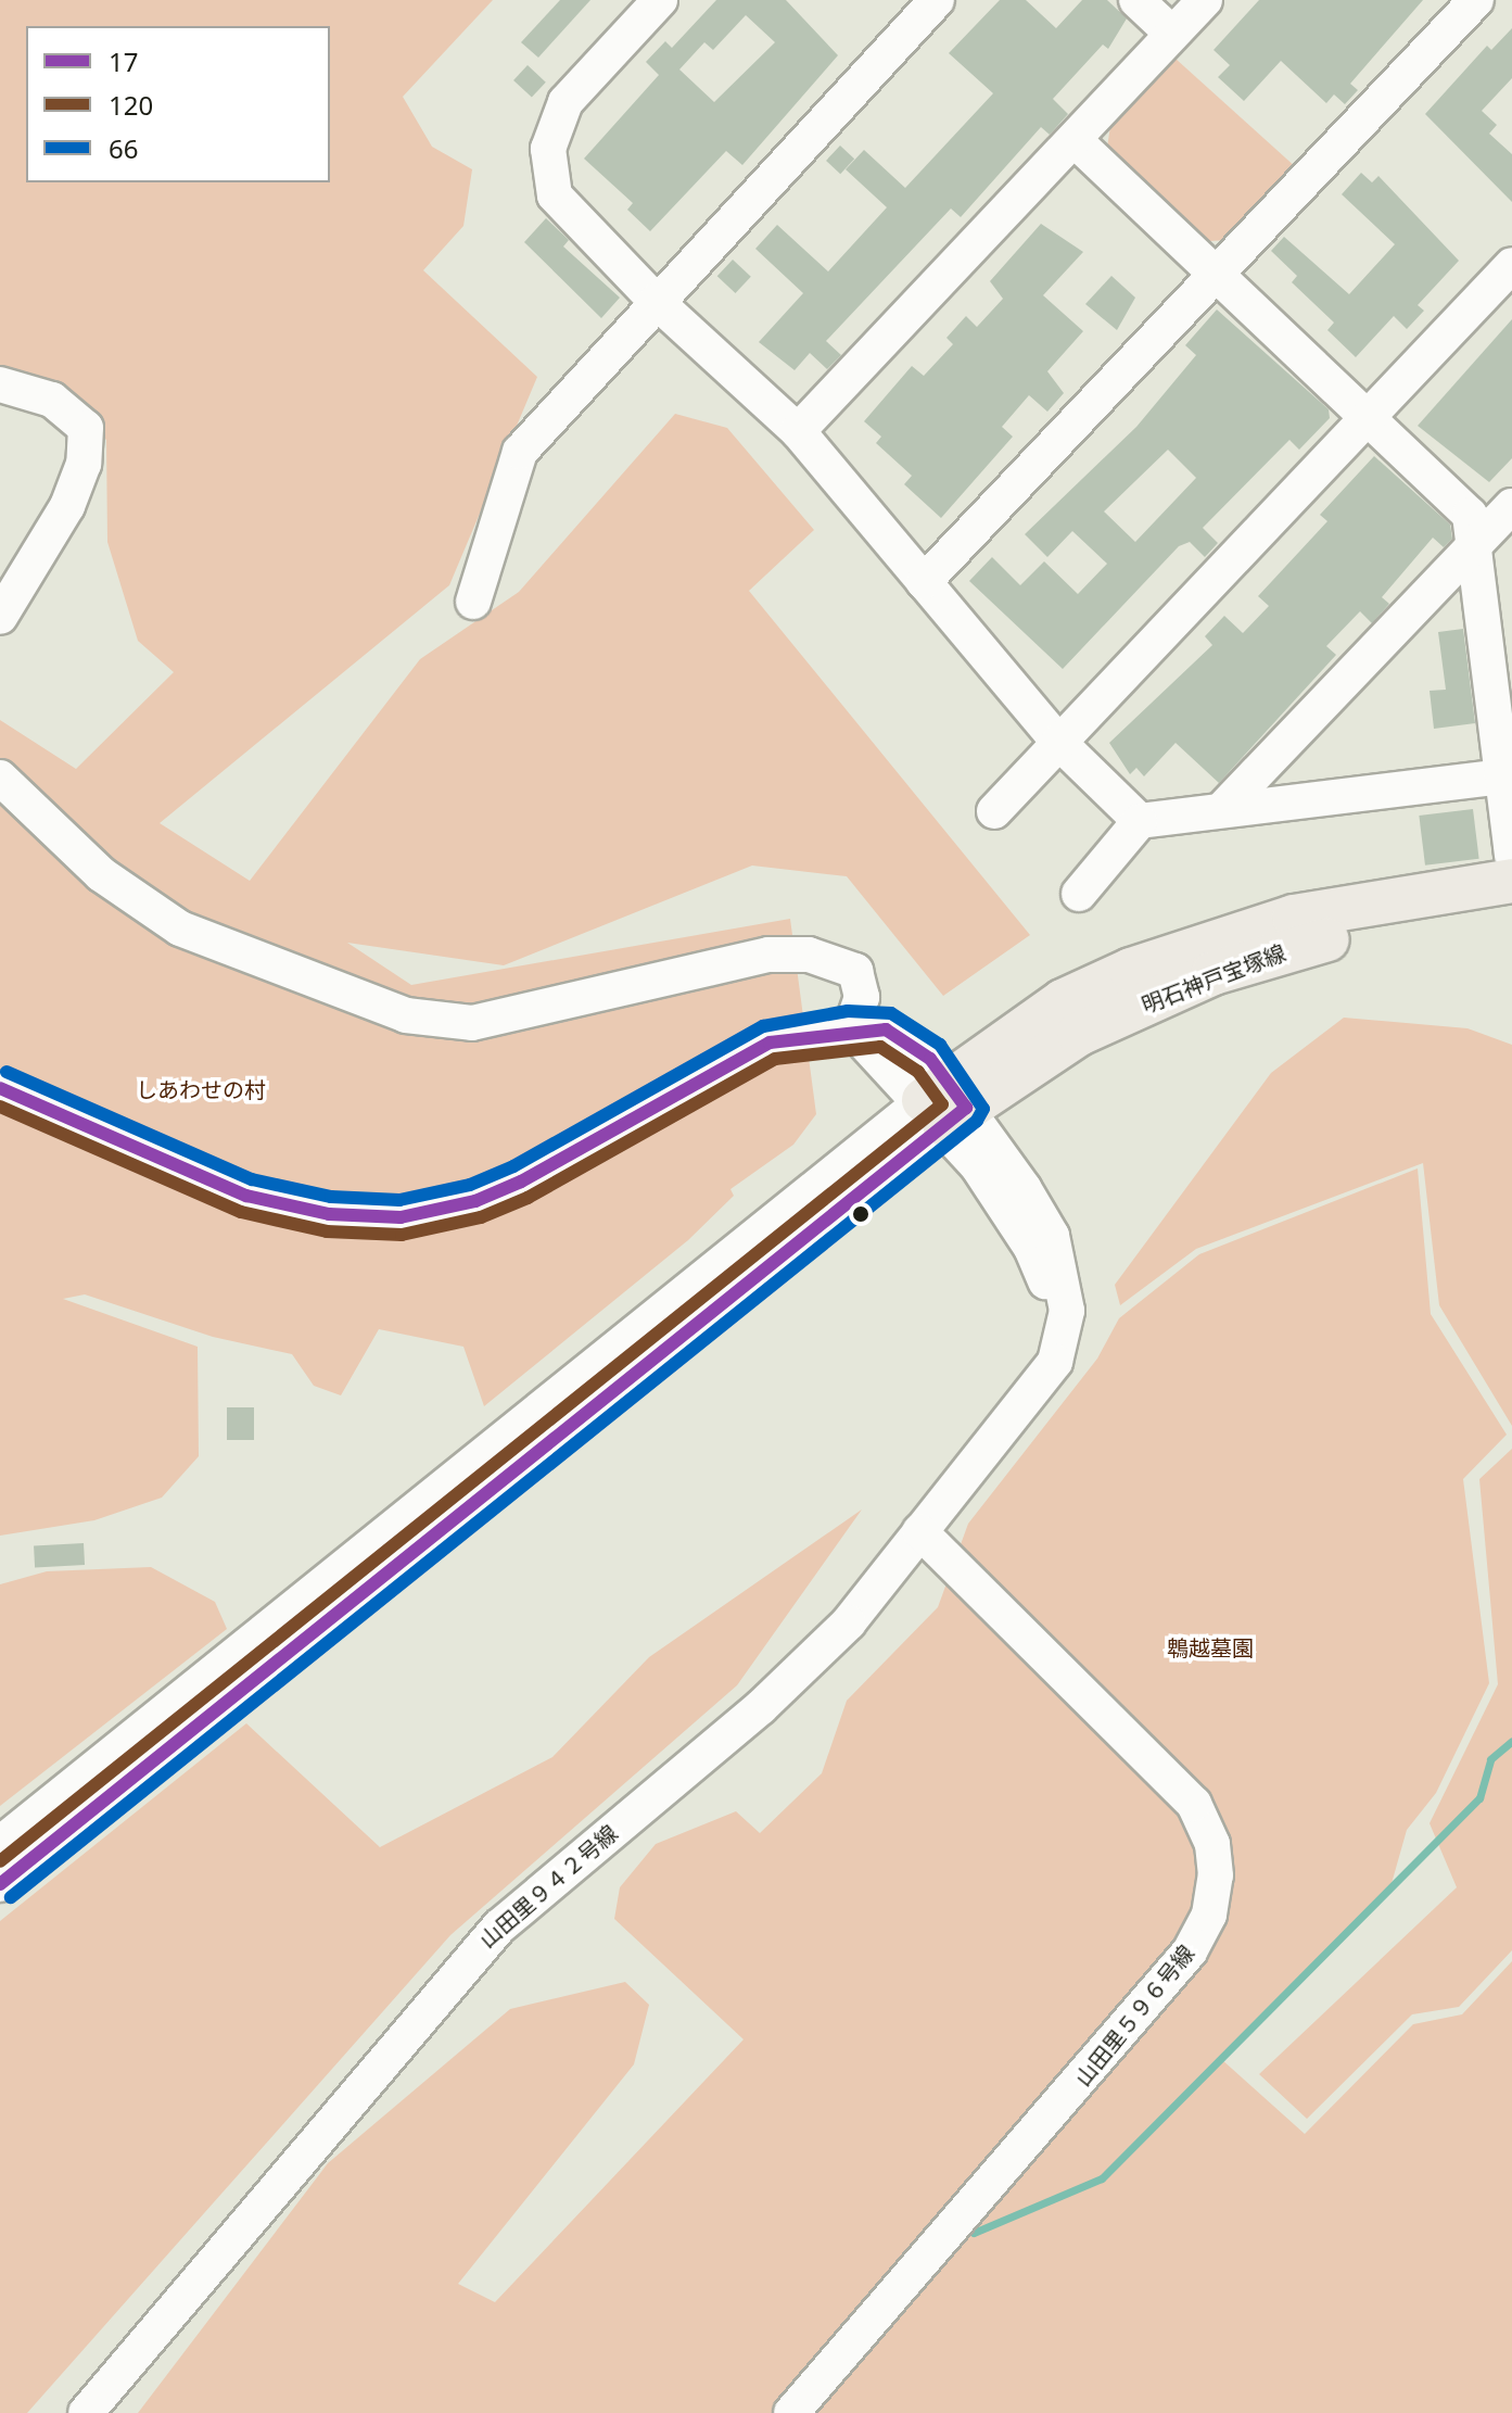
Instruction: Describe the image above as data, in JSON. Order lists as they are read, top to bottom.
{
  "streets": {
    "main road": ["明石神戸宝塚線"],
    "street": ["山田里９４２号線", "山田里５９６号線"]
  },
  "crossings": [
    ["明石神戸宝塚線", "山田里９４２号線"],
    ["山田里９４２号線", "山田里５９６号線"]
  ],
  "parks": ["しあわせの村", "鵯越墓園"],
  "lines": ["transit line 66", "transit line 17", "transit line 120"],
  "legend": ["17", "120", "66"]
}
